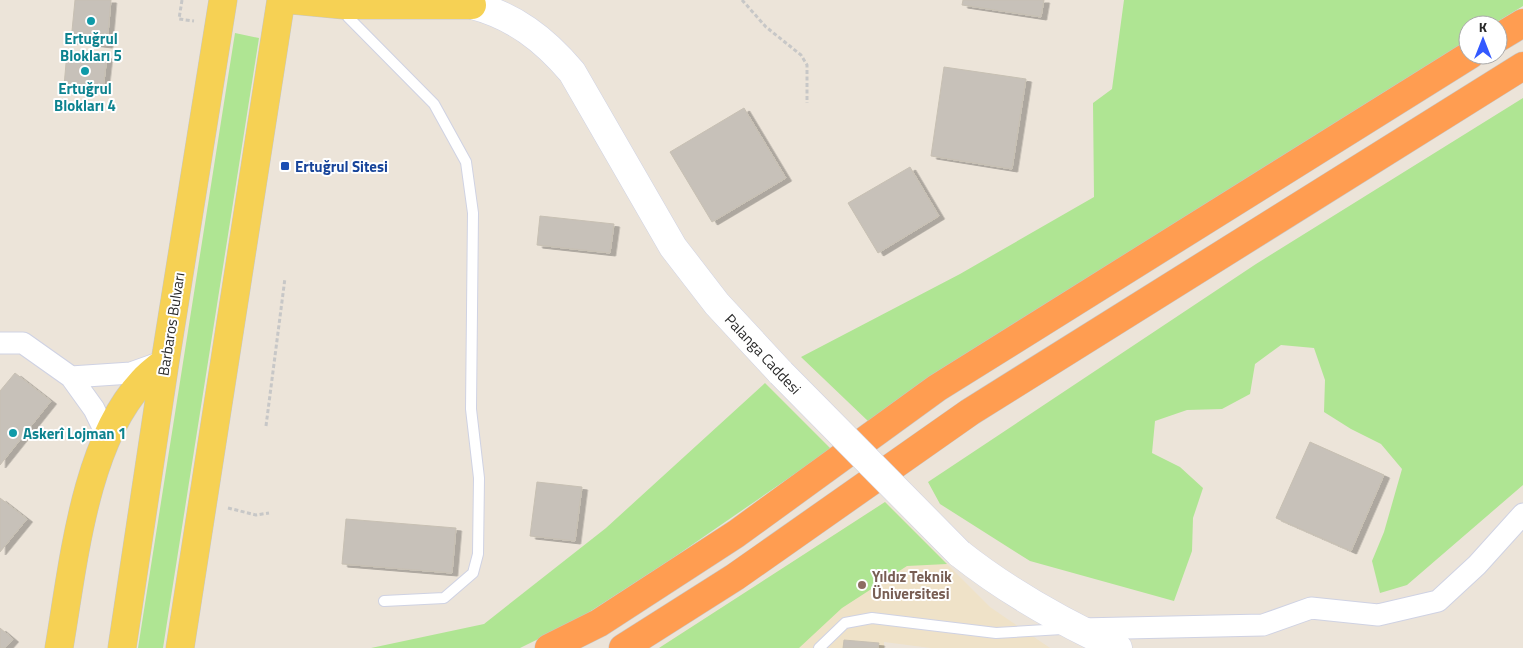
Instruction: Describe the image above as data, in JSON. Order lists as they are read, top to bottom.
{
  "streets": {
    "main road": ["Barbaros Bulvarı", "Palanga Caddesi"]
  },
  "places": {
    "other": [
      "Ertuğrul Blokları 5",
      "Ertuğrul Blokları 4",
      "Askerî Lojman 1",
      "Yıldız Teknik Üniversitesi"
    ],
    "transit": ["Ertuğrul Sitesi"]
  },
  "north": "top"
}
